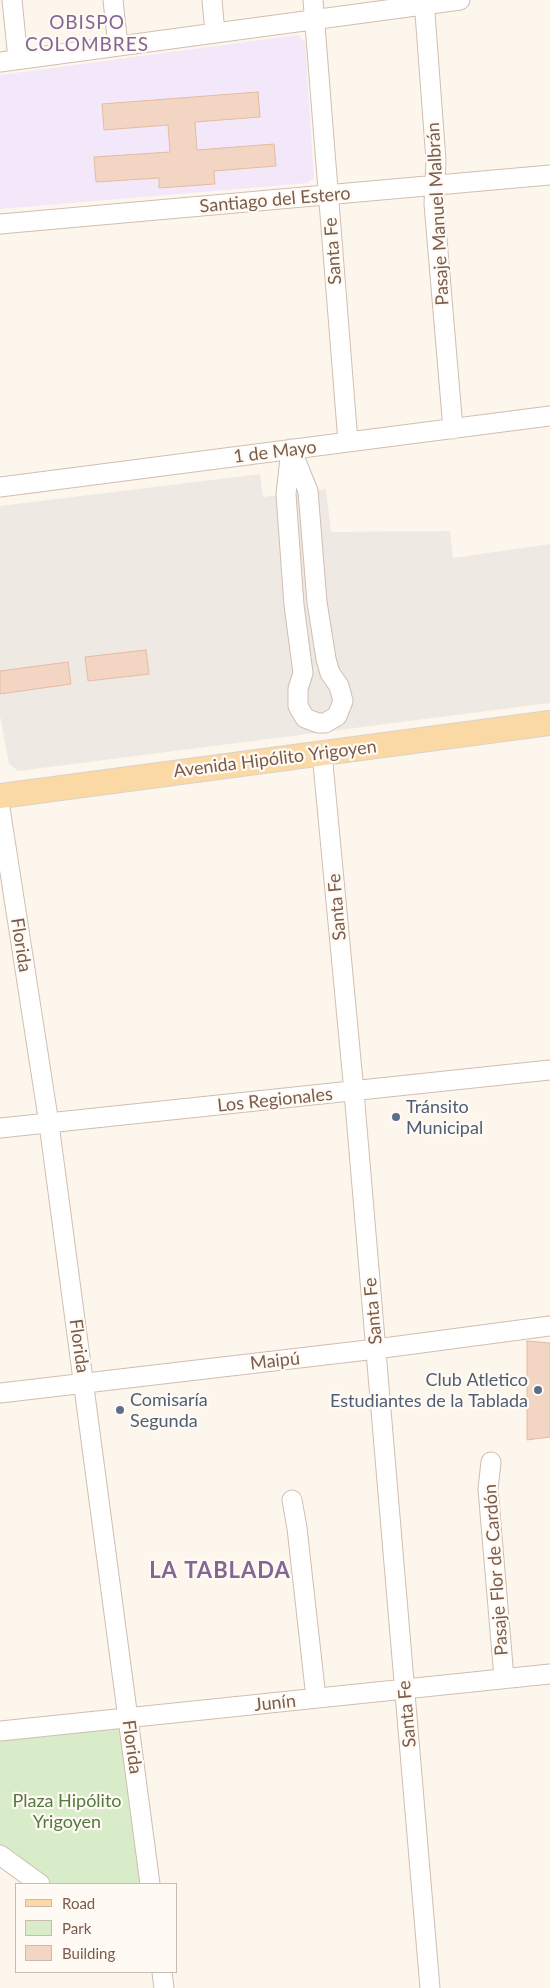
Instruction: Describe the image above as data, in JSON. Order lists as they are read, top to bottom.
{
  "streets": {
    "main road": ["Avenida Hipólito Yrigoyen"],
    "street": [
      "Santiago del Estero",
      "Pasaje Manuel Malbrán",
      "Santa Fe",
      "1 de Mayo",
      "Florida",
      "Los Regionales",
      "Maipú",
      "Pasaje Flor de Cardón",
      "Junín"
    ]
  },
  "crossings": [
    ["Santiago del Estero", "Pasaje Manuel Malbrán"],
    ["Santiago del Estero", "Santa Fe"],
    ["Pasaje Manuel Malbrán", "1 de Mayo"],
    ["Santa Fe", "1 de Mayo"],
    ["Santa Fe", "Avenida Hipólito Yrigoyen"],
    ["Santa Fe", "Los Regionales"],
    ["Santa Fe", "Maipú"],
    ["Santa Fe", "Junín"],
    ["Florida", "Los Regionales"],
    ["Florida", "Maipú"],
    ["Florida", "Junín"],
    ["Pasaje Flor de Cardón", "Junín"]
  ],
  "districts": ["OBISPO COLOMBRES", "LA TABLADA"],
  "parks": ["Plaza Hipólito Yrigoyen"],
  "places": ["Tránsito Municipal", "Club Atletico Estudiantes de la Tablada", "Comisaría Segunda"],
  "legend": ["Road", "Park", "Building"]
}
